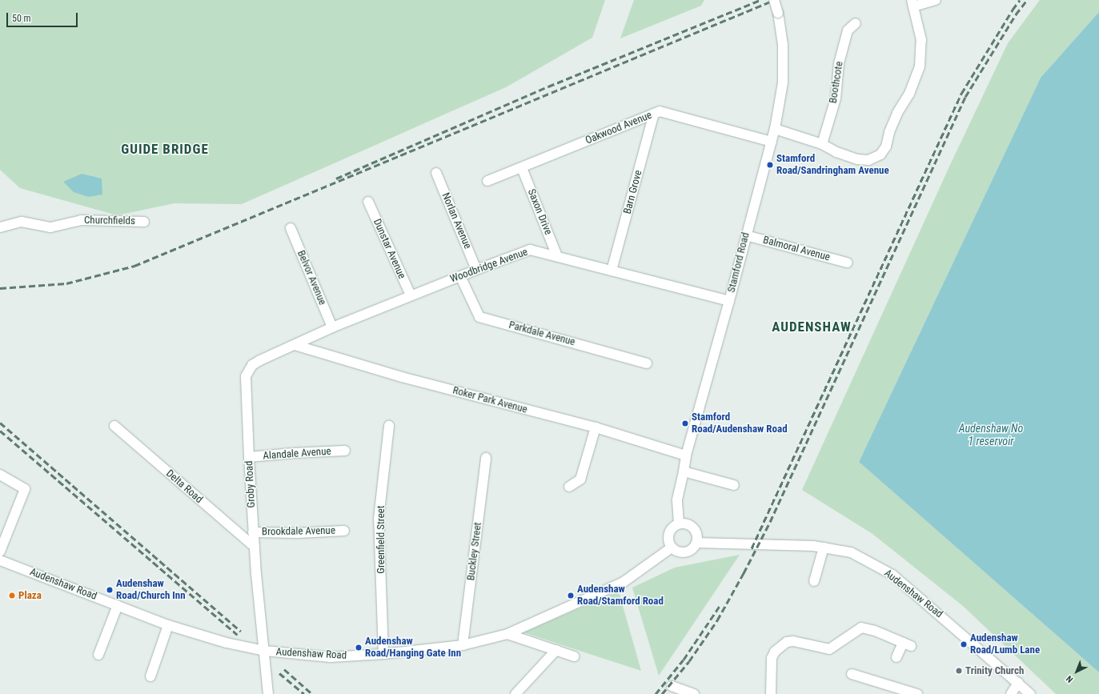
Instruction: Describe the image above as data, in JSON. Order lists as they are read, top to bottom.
{
  "streets": {
    "street": [
      "Boothcote",
      "Oakwood Avenue",
      "Barn Grove",
      "Saxon Drive",
      "Churchfields",
      "Norlan Avenue",
      "Dunstar Avenue",
      "Balmoral Avenue",
      "Stamford Road",
      "Woodbridge Avenue",
      "Belvor Avenue",
      "Parkdale Avenue",
      "Roker Park Avenue",
      "Alandale Avenue",
      "Groby Road",
      "Delta Road",
      "Brookdale Avenue",
      "Greenfield Street",
      "Buckley Street",
      "Audenshaw Road"
    ]
  },
  "crossings": [
    ["Oakwood Avenue", "Barn Grove"],
    ["Oakwood Avenue", "Saxon Drive"],
    ["Oakwood Avenue", "Stamford Road"],
    ["Barn Grove", "Woodbridge Avenue"],
    ["Saxon Drive", "Woodbridge Avenue"],
    ["Norlan Avenue", "Woodbridge Avenue"],
    ["Dunstar Avenue", "Woodbridge Avenue"],
    ["Balmoral Avenue", "Stamford Road"],
    ["Stamford Road", "Woodbridge Avenue"],
    ["Stamford Road", "Roker Park Avenue"],
    ["Stamford Road", "Audenshaw Road"],
    ["Woodbridge Avenue", "Belvor Avenue"],
    ["Woodbridge Avenue", "Parkdale Avenue"],
    ["Woodbridge Avenue", "Roker Park Avenue"],
    ["Woodbridge Avenue", "Groby Road"],
    ["Roker Park Avenue", "Groby Road"],
    ["Alandale Avenue", "Groby Road"],
    ["Groby Road", "Delta Road"],
    ["Groby Road", "Brookdale Avenue"],
    ["Groby Road", "Audenshaw Road"],
    ["Greenfield Street", "Audenshaw Road"],
    ["Buckley Street", "Audenshaw Road"]
  ],
  "districts": ["GUIDE BRIDGE", "AUDENSHAW"],
  "water": ["Audenshaw No 1 reservoir"],
  "places": [
    "Stamford Road/Sandringham Avenue",
    "Stamford Road/Audenshaw Road",
    "Audenshaw Road/Church Inn",
    "Plaza",
    "Audenshaw Road/Stamford Road",
    "Audenshaw Road/Lumb Lane",
    "Audenshaw Road/Hanging Gate Inn",
    "Trinity Church"
  ],
  "scale_bar": "50 m",
  "north": "bottom left"
}
